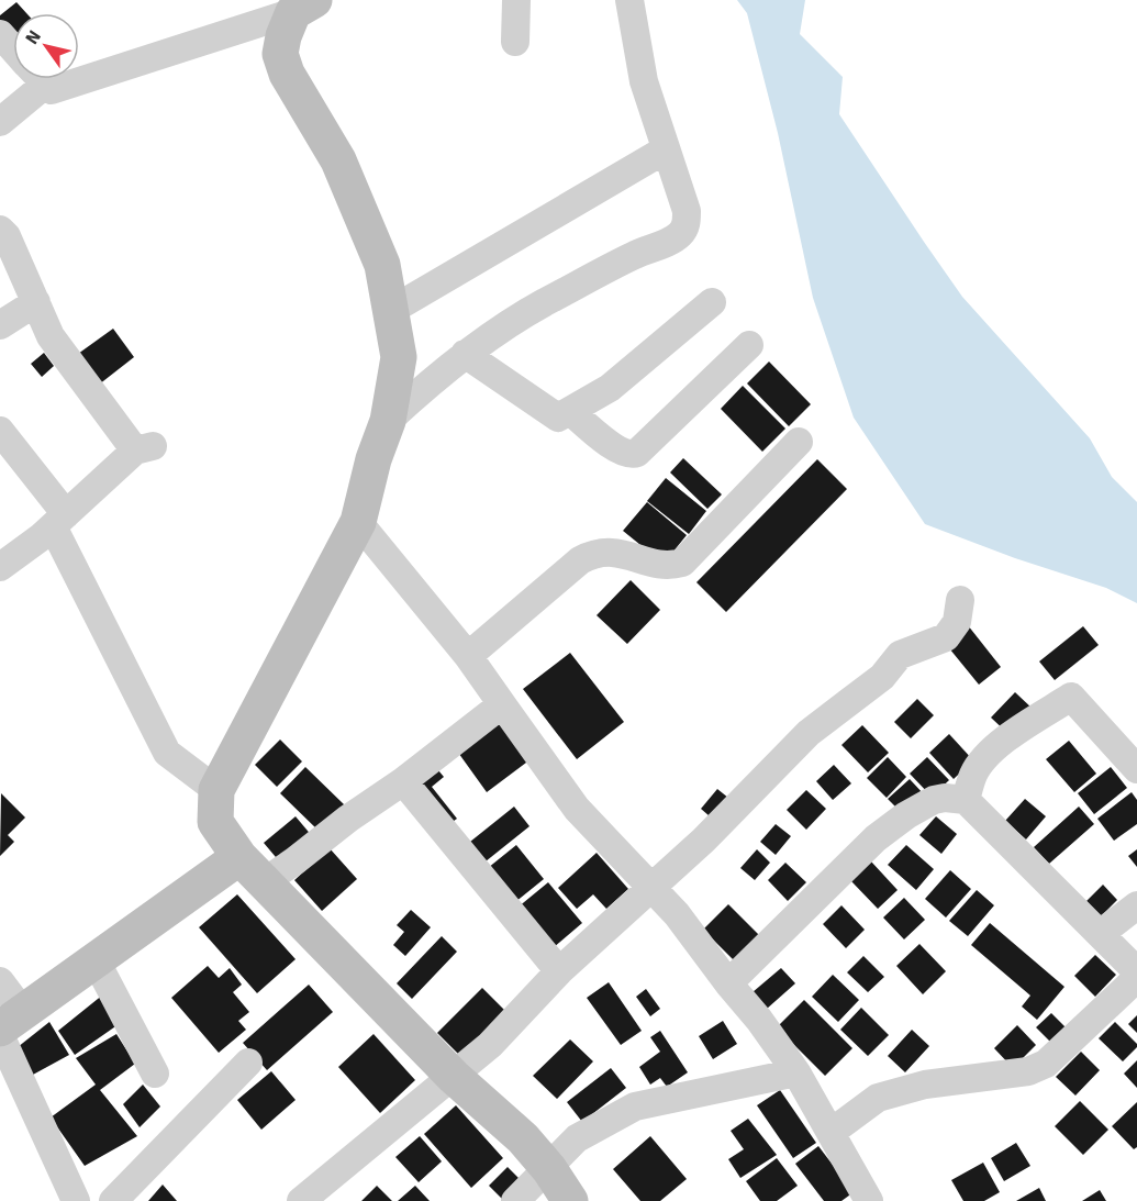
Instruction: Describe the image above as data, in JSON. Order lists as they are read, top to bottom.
{
  "north": "top left"
}
